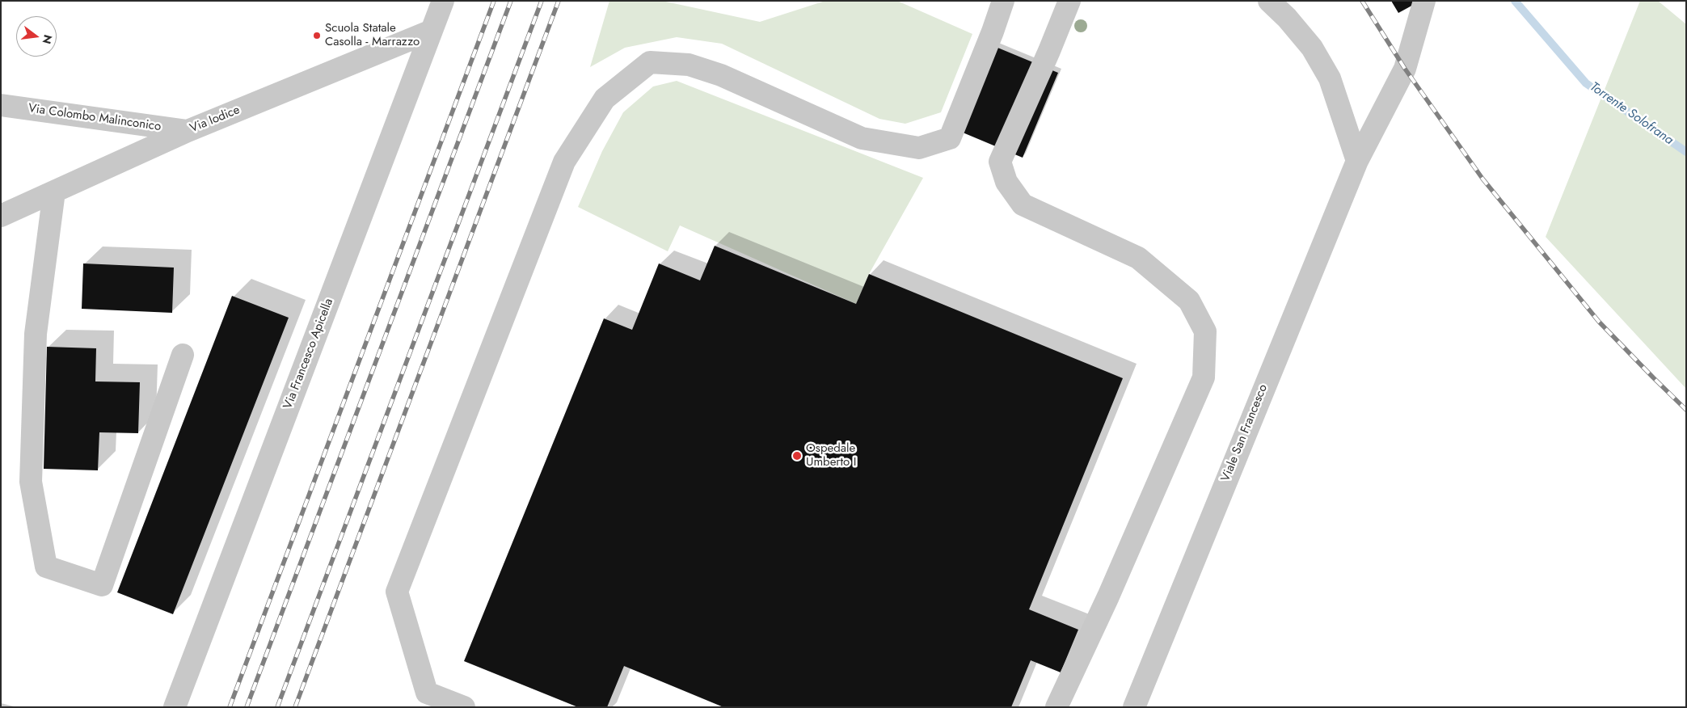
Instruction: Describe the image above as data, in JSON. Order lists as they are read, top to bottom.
{
  "streets": {
    "street": [
      "Via Colombo Malinconico",
      "Via Iodice",
      "Via Francesco Apicella",
      "Viale San Francesco"
    ]
  },
  "crossings": [
    ["Via Colombo Malinconico", "Via Iodice"],
    ["Via Iodice", "Via Francesco Apicella"]
  ],
  "water": ["Torrente Solofrana"],
  "places": ["Scuola Statale Casolla - Marrazzo", "Ospedale Umberto I"],
  "north": "right"
}
